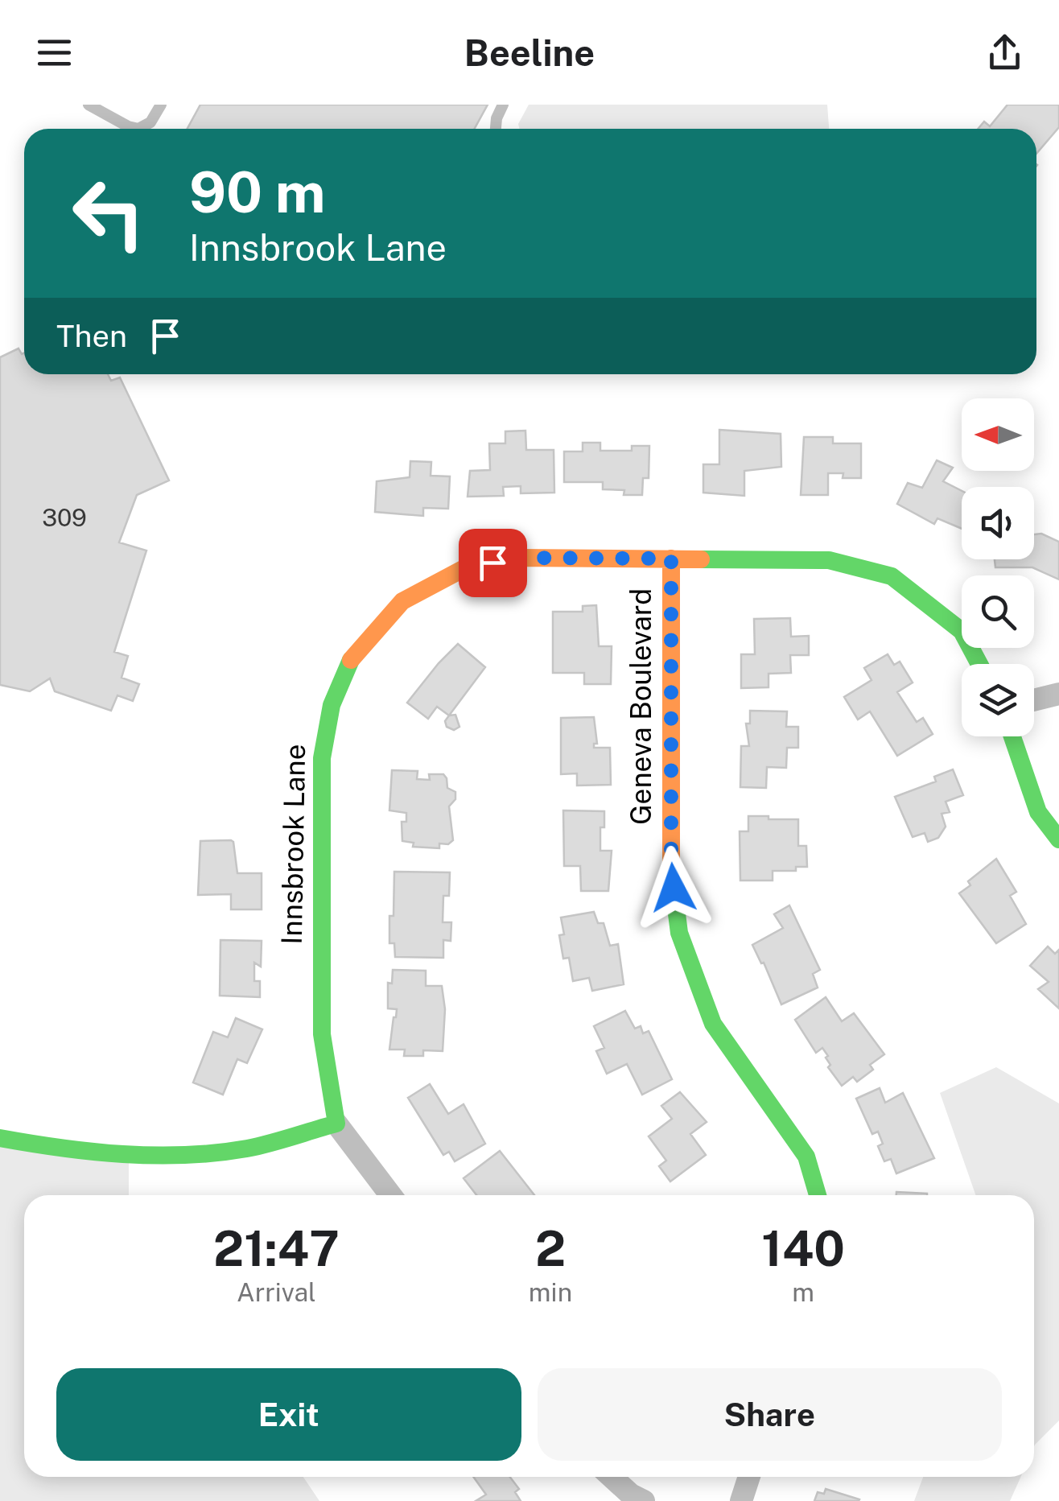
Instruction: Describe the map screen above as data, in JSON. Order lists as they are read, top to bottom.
{
  "streets": {
    "street": ["Geneva Boulevard", "Innsbrook Lane"]
  },
  "crossings": [
    ["Geneva Boulevard", "Innsbrook Lane"]
  ],
  "house_numbers": ["309"],
  "north": "left",
  "page": {
    "header": "Beeline",
    "turn": ["90 m", "Innsbrook Lane"],
    "then": "Then",
    "eta": [
      "21:47",
      "Arrival",
      "2",
      "min",
      "140",
      "m"
    ],
    "buttons": ["Exit", "Share"]
  }
}
